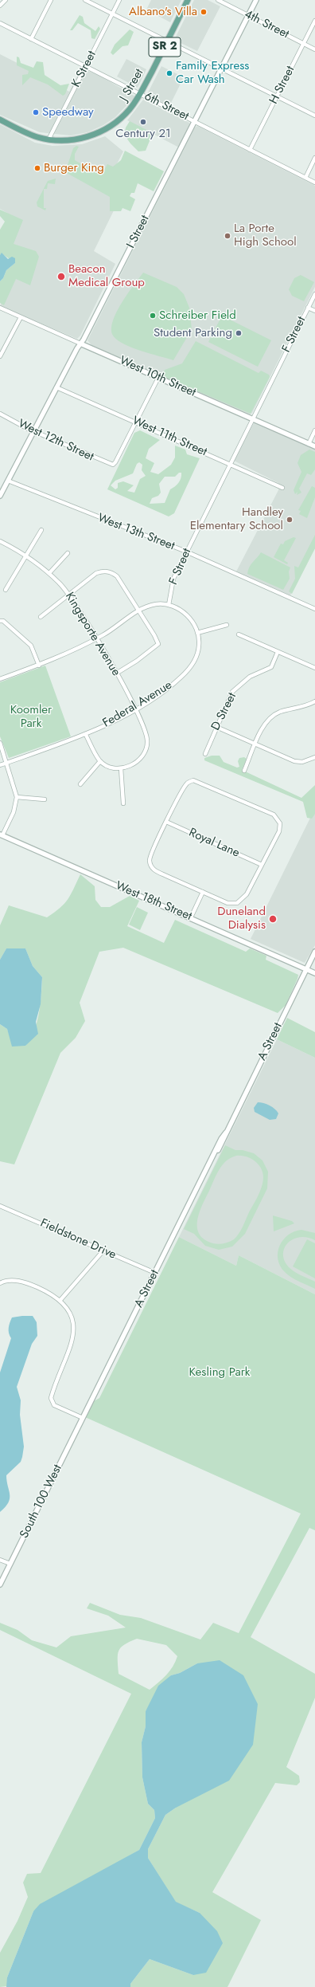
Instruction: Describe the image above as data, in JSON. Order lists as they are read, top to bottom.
{
  "streets": {
    "main road": ["SR 2", "J Street"],
    "street": [
      "4th Street",
      "K Street",
      "H Street",
      "6th Street",
      "I Street",
      "F Street",
      "West 10th Street",
      "West 11th Street",
      "West 12th Street",
      "West 13th Street",
      "Kingsporte Avenue",
      "Federal Avenue",
      "D Street",
      "Royal Lane",
      "West 18th Street",
      "A Street",
      "Fieldstone Drive",
      "South 100 West"
    ]
  },
  "crossings": [
    ["4th Street", "H Street"],
    ["4th Street", "I Street"],
    ["SR 2", "K Street"],
    ["SR 2", "J Street"],
    ["K Street", "J Street"],
    ["K Street", "6th Street"],
    ["J Street", "6th Street"],
    ["H Street", "6th Street"],
    ["6th Street", "I Street"],
    ["I Street", "West 10th Street"],
    ["I Street", "West 11th Street"],
    ["I Street", "West 12th Street"],
    ["I Street", "West 13th Street"],
    ["F Street", "West 10th Street"],
    ["F Street", "West 11th Street"],
    ["F Street", "West 13th Street"],
    ["F Street", "Federal Avenue"],
    ["West 11th Street", "West 12th Street"],
    ["Kingsporte Avenue", "Federal Avenue"],
    ["West 18th Street", "A Street"],
    ["A Street", "Fieldstone Drive"],
    ["A Street", "South 100 West"]
  ],
  "parks": ["Koomler Park", "Kesling Park"],
  "places": [
    "Albano's Villa",
    "Family Express Car Wash",
    "Speedway",
    "Century 21",
    "Burger King",
    "La Porte High School",
    "Beacon Medical Group",
    "Schreiber Field",
    "Student Parking",
    "Handley Elementary School",
    "Duneland Dialysis"
  ]
}
